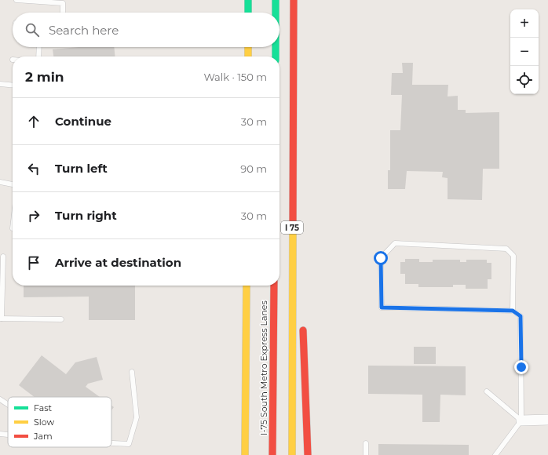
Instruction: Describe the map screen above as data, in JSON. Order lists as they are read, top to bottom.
{
  "streets": {
    "highway": ["I 75", "I-75 South Metro Express Lanes"]
  },
  "legend": ["Fast", "Slow", "Jam"],
  "page": {
    "map_buttons": ["+", "−"],
    "search": "Search here",
    "heading": ["2 min", "Walk · 150 m"],
    "list": [
      ["Continue", "30 m"],
      ["Turn left", "90 m"],
      ["Turn right", "30 m"],
      "Arrive at destination"
    ]
  }
}
